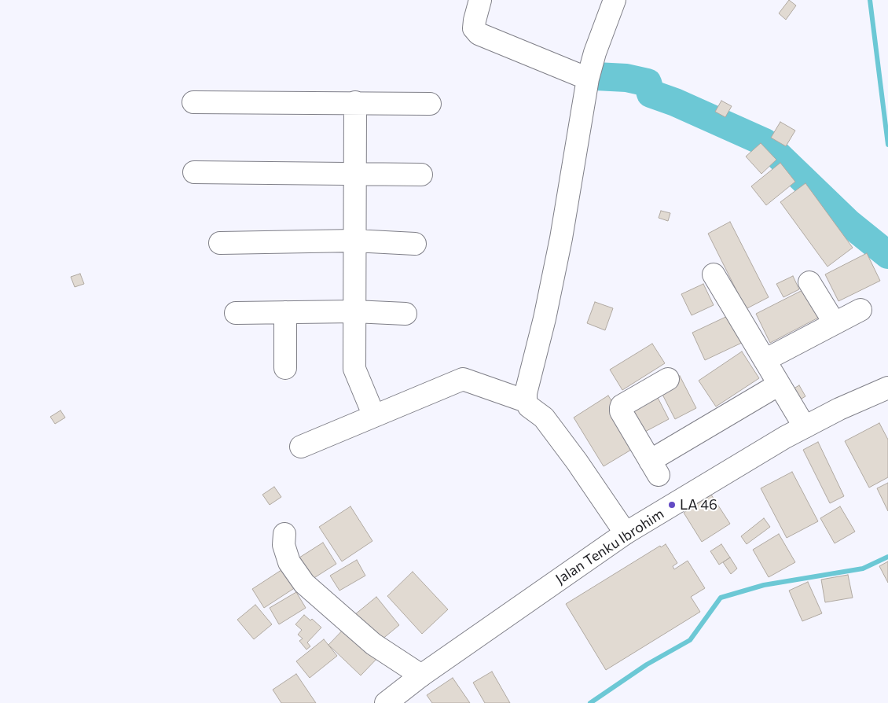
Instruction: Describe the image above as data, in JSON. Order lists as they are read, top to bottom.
{
  "streets": {
    "street": ["Jalan Tenku Ibrohim"]
  },
  "places": ["LA 46"]
}
